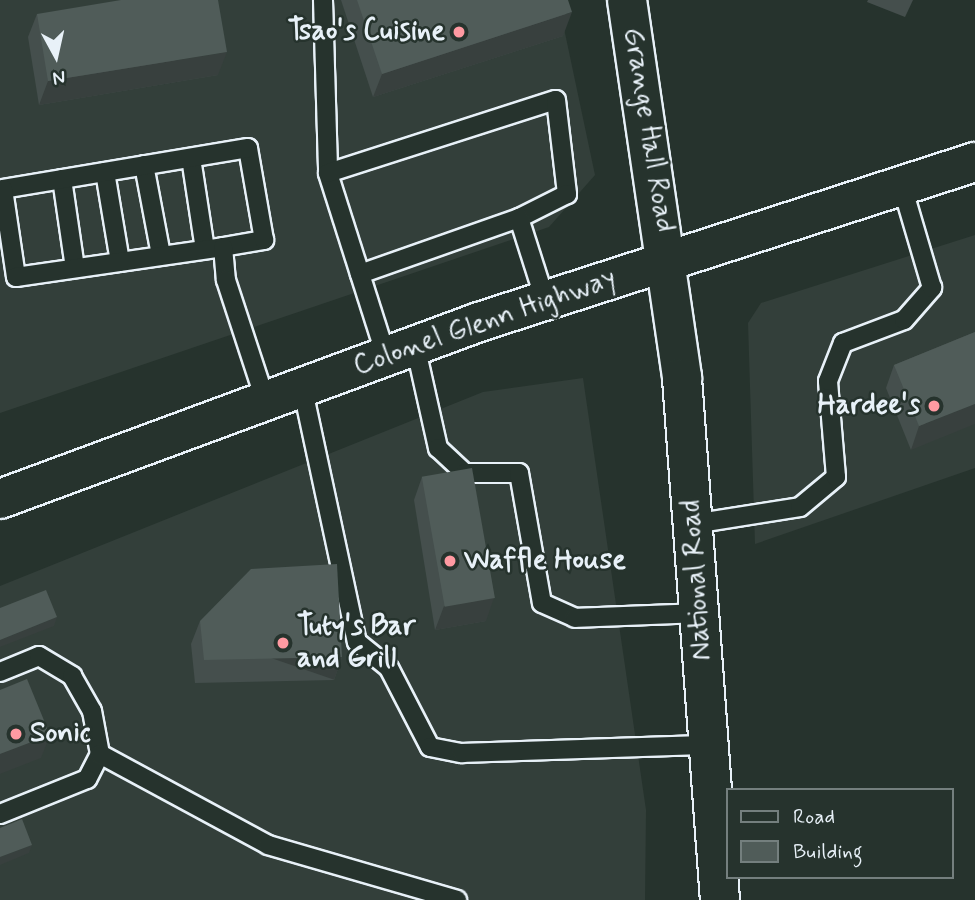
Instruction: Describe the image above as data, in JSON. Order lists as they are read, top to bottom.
{
  "streets": {
    "main road": ["Grange Hall Road", "Colonel Glenn Highway", "National Road"]
  },
  "crossings": [
    ["Grange Hall Road", "Colonel Glenn Highway"],
    ["Grange Hall Road", "National Road"],
    ["Colonel Glenn Highway", "National Road"]
  ],
  "places": [
    "Tsao's Cuisine",
    "Hardee's",
    "Waffle House",
    "Tuty's Bar and Grill",
    "Sonic"
  ],
  "legend": ["Road", "Building"],
  "north": "bottom"
}
